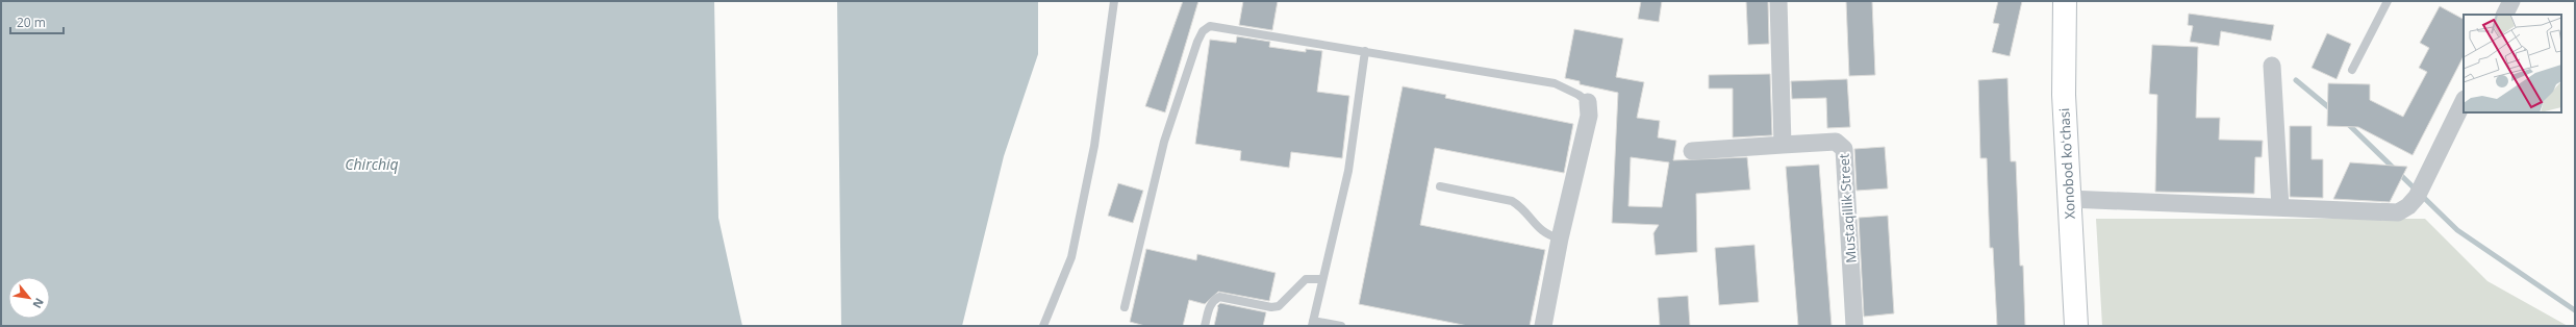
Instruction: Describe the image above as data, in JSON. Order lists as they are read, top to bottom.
{
  "streets": {
    "main road": ["Xonobod koʻchasi"],
    "street": ["Mustaqillik Street"]
  },
  "water": ["Chirchiq"],
  "scale_bar": "20 m",
  "north": "bottom right"
}
